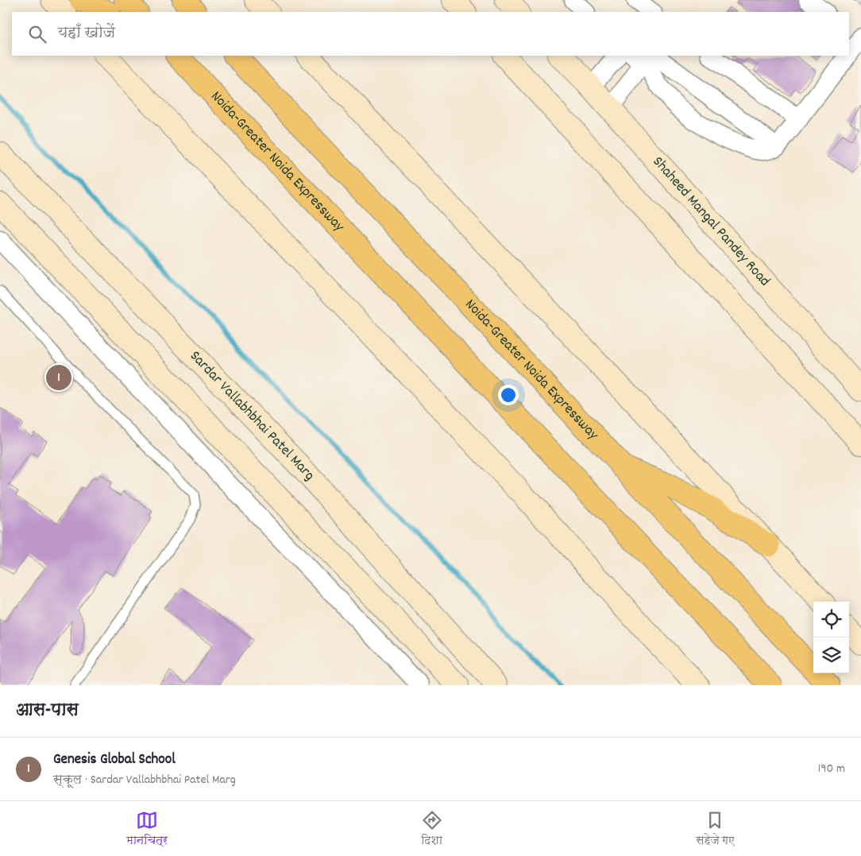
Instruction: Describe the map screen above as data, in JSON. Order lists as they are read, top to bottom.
{
  "streets": {
    "highway": ["Noida-Greater Noida Expressway"],
    "street": ["Shaheed Mangal Pandey Road", "Sardar Vallabhbhai Patel Marg"]
  },
  "page": {
    "search": "यहाँ खोजें",
    "pins": "1",
    "heading": "आस-पास",
    "list": [
      {
        "mark": "1",
        "name": "Genesis Global School",
        "note": "स्कूल · Sardar Vallabhbhai Patel Marg",
        "value": "190 m"
      }
    ],
    "nav": ["मानचित्र", "दिशा", "सहेजे गए"]
  }
}
